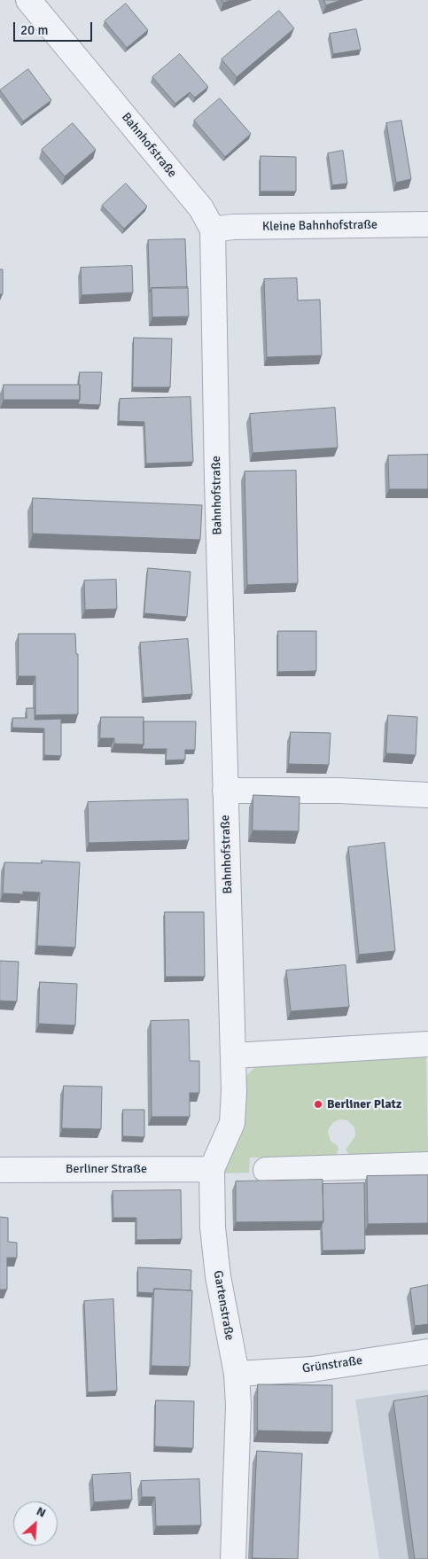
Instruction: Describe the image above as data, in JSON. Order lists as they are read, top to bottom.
{
  "streets": {
    "street": [
      "Bahnhofstraße",
      "Kleine Bahnhofstraße",
      "Berliner Straße",
      "Gartenstraße",
      "Grünstraße"
    ]
  },
  "crossings": [
    ["Bahnhofstraße", "Kleine Bahnhofstraße"],
    ["Bahnhofstraße", "Gartenstraße"],
    ["Berliner Straße", "Gartenstraße"],
    ["Gartenstraße", "Grünstraße"]
  ],
  "places": ["Berliner Platz"],
  "scale_bar": "20 m",
  "north": "top right"
}
